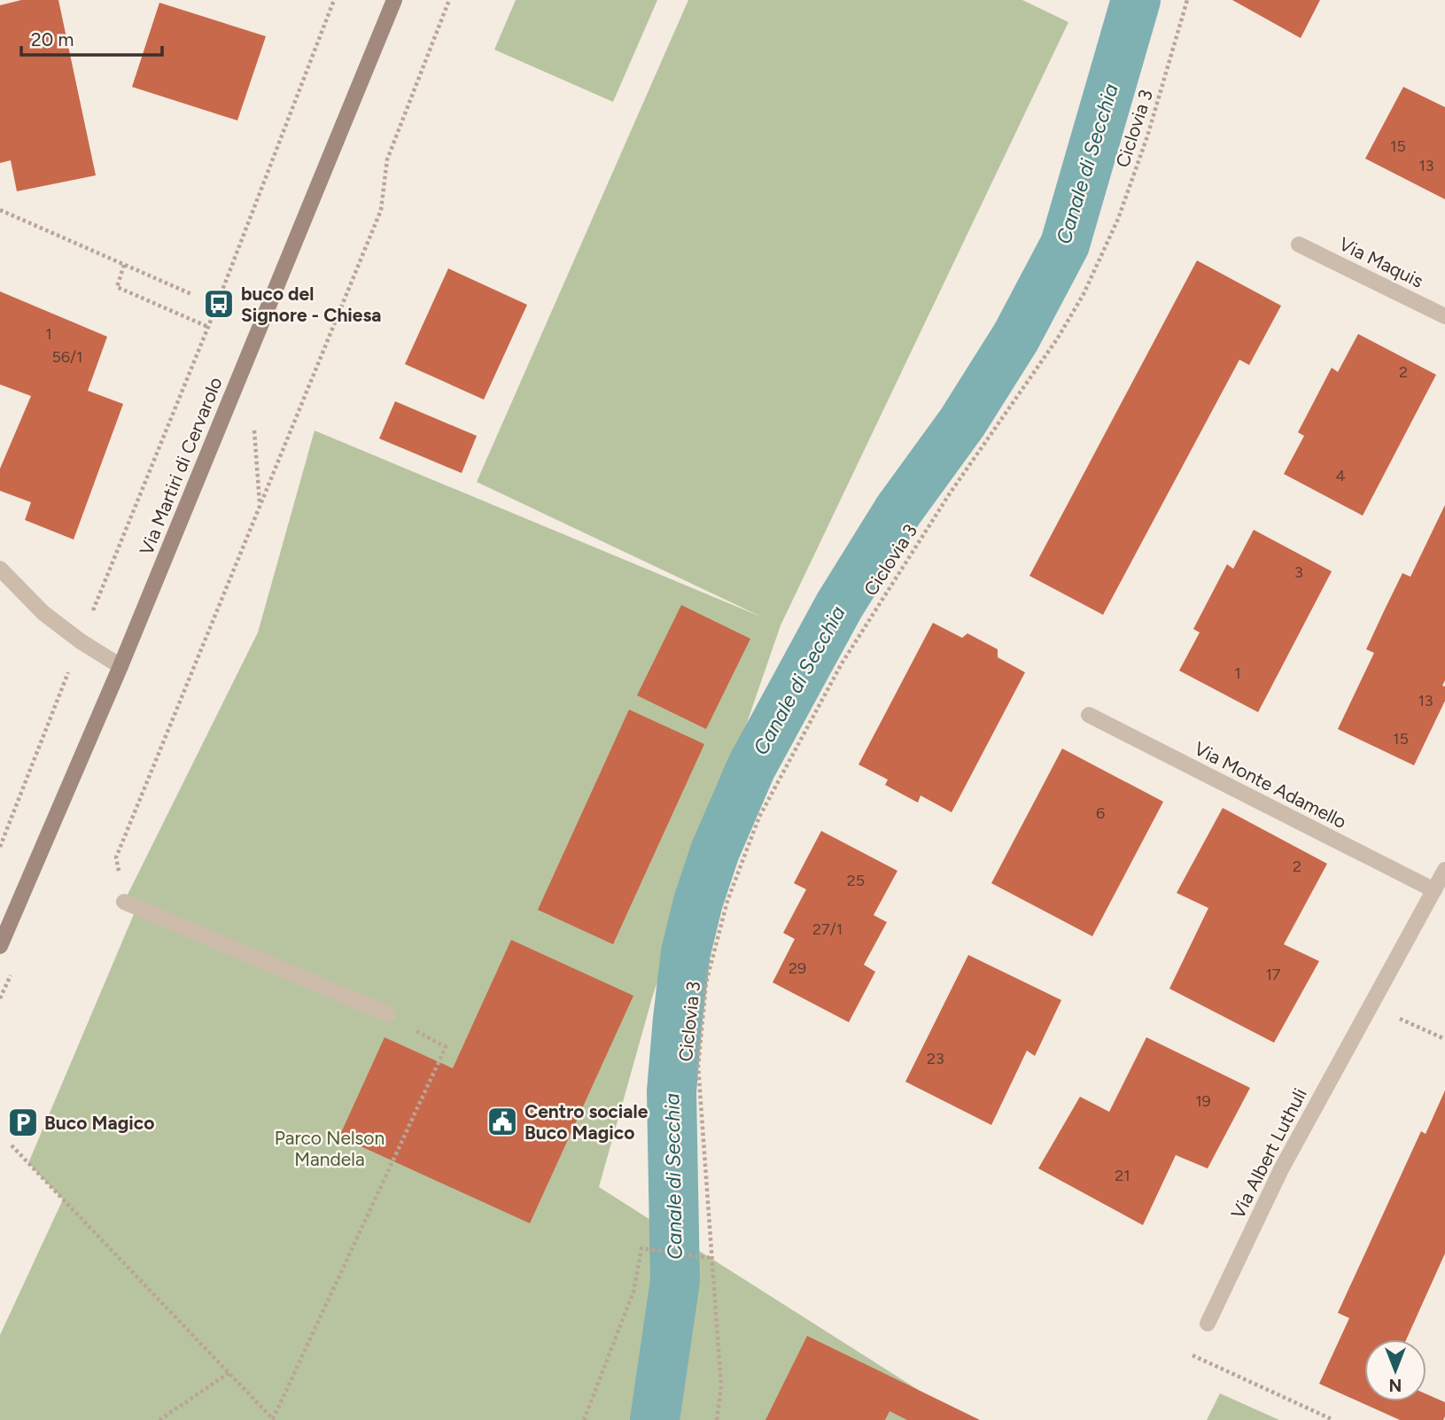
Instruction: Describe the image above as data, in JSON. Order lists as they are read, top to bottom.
{
  "streets": {
    "main road": ["Via Martiri di Cervarolo"],
    "street": ["Via Maquis", "Via Monte Adamello", "Via Albert Luthuli"],
    "path": ["Ciclovia 3"]
  },
  "crossings": [
    ["Via Monte Adamello", "Via Albert Luthuli"]
  ],
  "water": ["Canale di Secchia"],
  "parks": ["Parco Nelson Mandela"],
  "places": {
    "bus stop": ["buco del Signore - Chiesa"],
    "public building": ["Centro sociale Buco Magico"],
    "parking": ["Buco Magico"]
  },
  "house_numbers": [
    "15",
    "13",
    "1",
    "56/1",
    "2",
    "4",
    "3",
    "1",
    "13",
    "15",
    "6",
    "2",
    "25",
    "27/1",
    "29",
    "17",
    "23",
    "19",
    "21"
  ],
  "scale_bar": "20 m",
  "north": "bottom"
}
